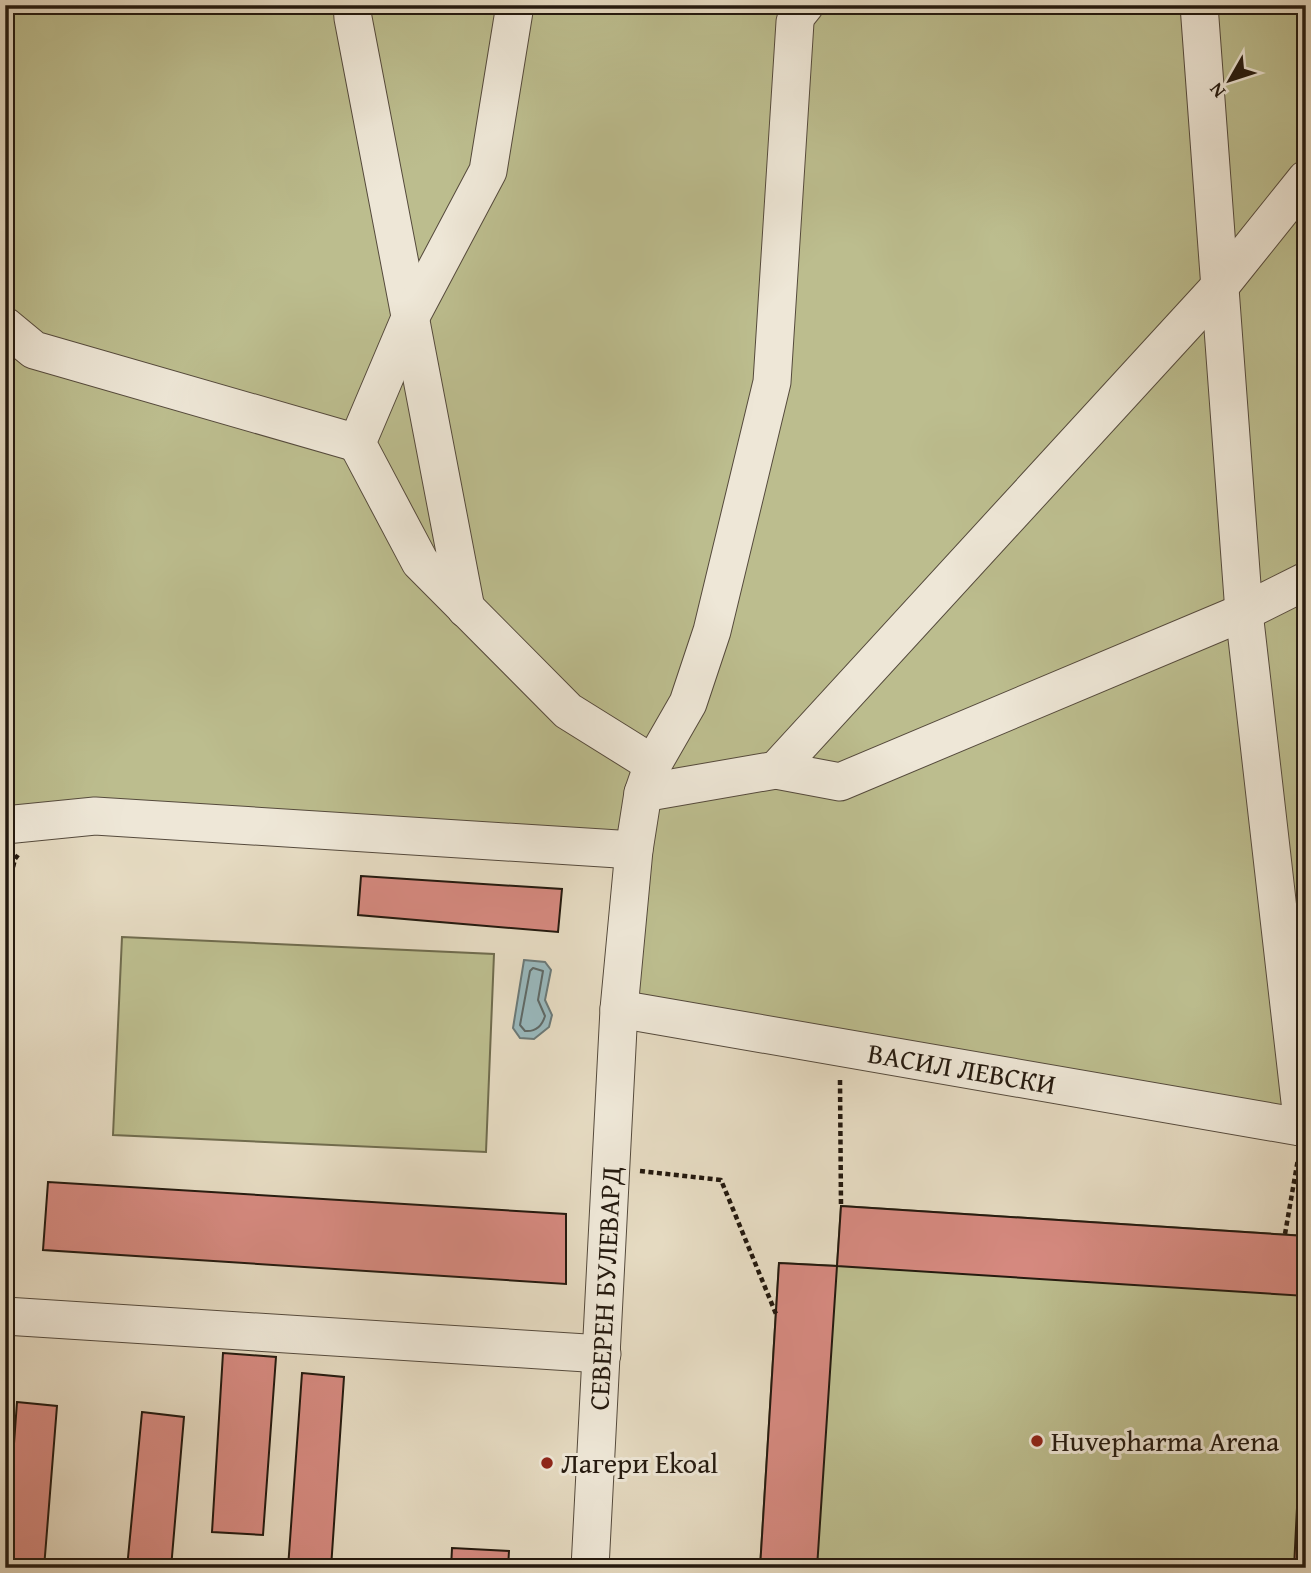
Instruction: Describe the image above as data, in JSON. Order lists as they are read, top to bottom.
{
  "streets": {
    "street": ["ВАСИЛ ЛЕВСКИ", "СЕВЕРЕН БУЛЕВАРД"]
  },
  "crossings": [
    ["ВАСИЛ ЛЕВСКИ", "СЕВЕРЕН БУЛЕВАРД"]
  ],
  "places": ["Huvepharma Arena", "Лагери Ekoal"],
  "north": "bottom left"
}
